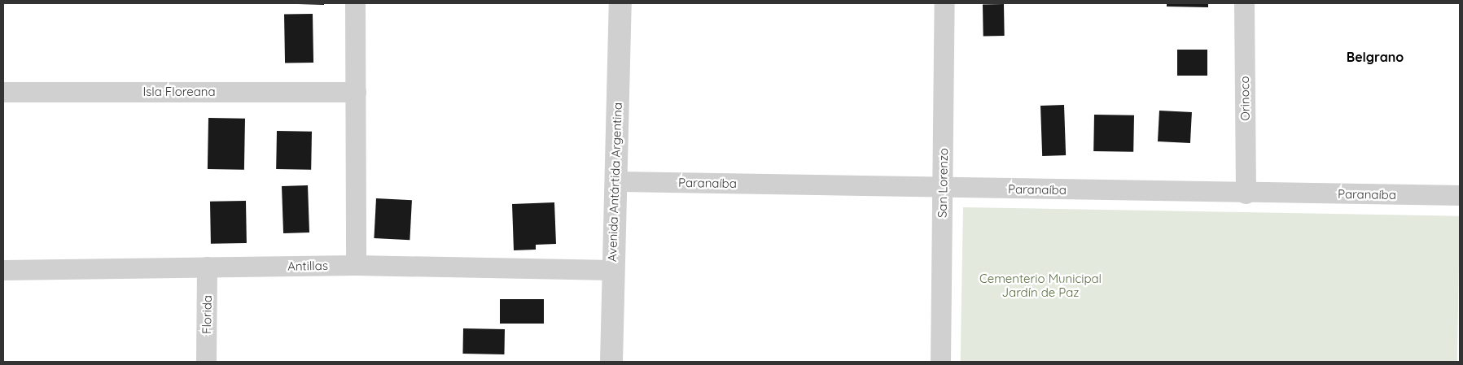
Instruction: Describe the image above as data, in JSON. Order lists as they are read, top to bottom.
{
  "streets": {
    "street": [
      "Isla Floreana",
      "Orinoco",
      "Avenida Antártida Argentina",
      "Paranaíba",
      "San Lorenzo",
      "Antillas",
      "Florida"
    ]
  },
  "crossings": [
    ["Orinoco", "Paranaíba"],
    ["Avenida Antártida Argentina", "Paranaíba"],
    ["Avenida Antártida Argentina", "Antillas"],
    ["Paranaíba", "San Lorenzo"],
    ["Antillas", "Florida"]
  ],
  "districts": ["Belgrano"],
  "parks": ["Cementerio Municipal Jardín de Paz"]
}
